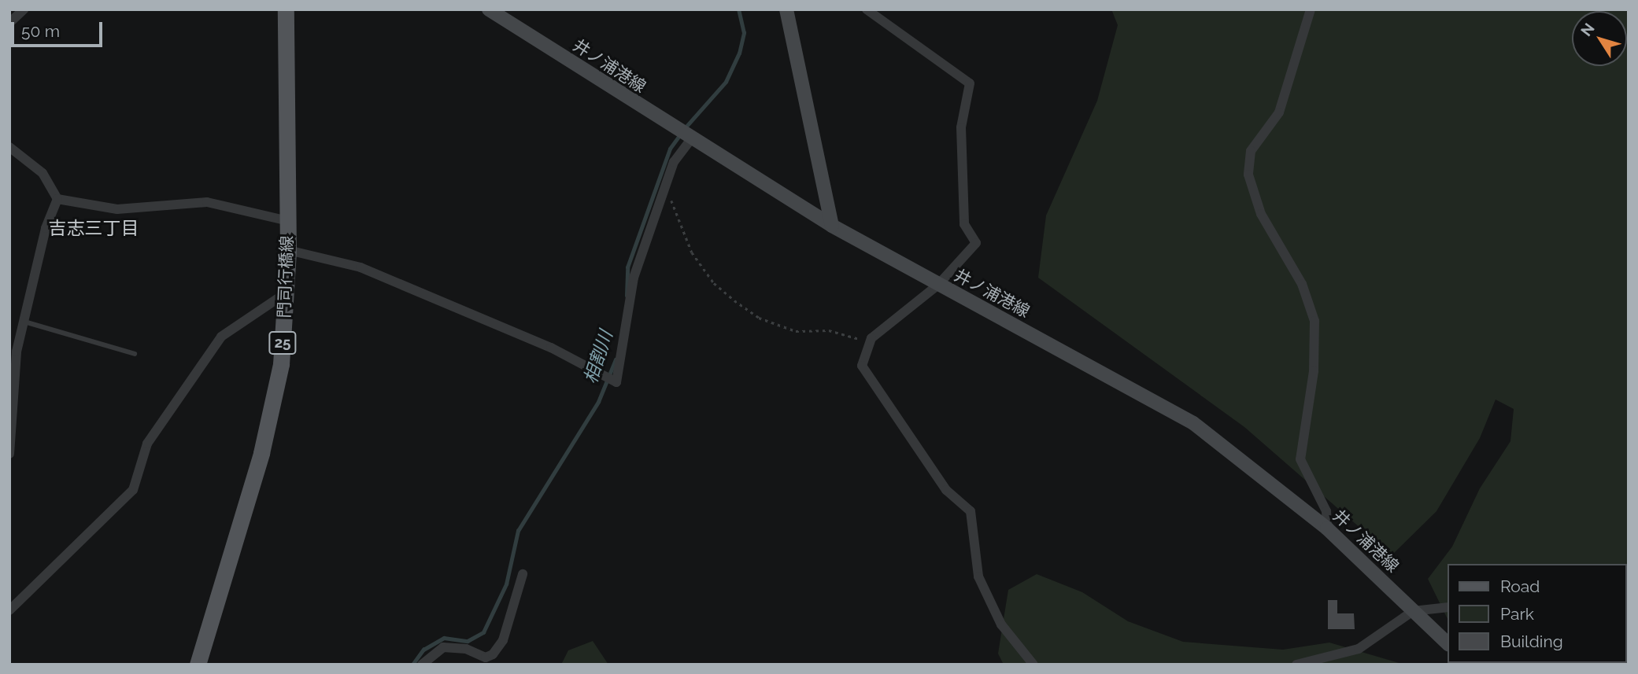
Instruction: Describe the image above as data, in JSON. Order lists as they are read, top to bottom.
{
  "streets": {
    "main road": ["井ノ浦港線", "門司行橋線", "25"]
  },
  "districts": ["吉志三丁目"],
  "water": ["相割川"],
  "legend": ["Road", "Park", "Building"],
  "scale_bar": "50 m",
  "north": "top left"
}
